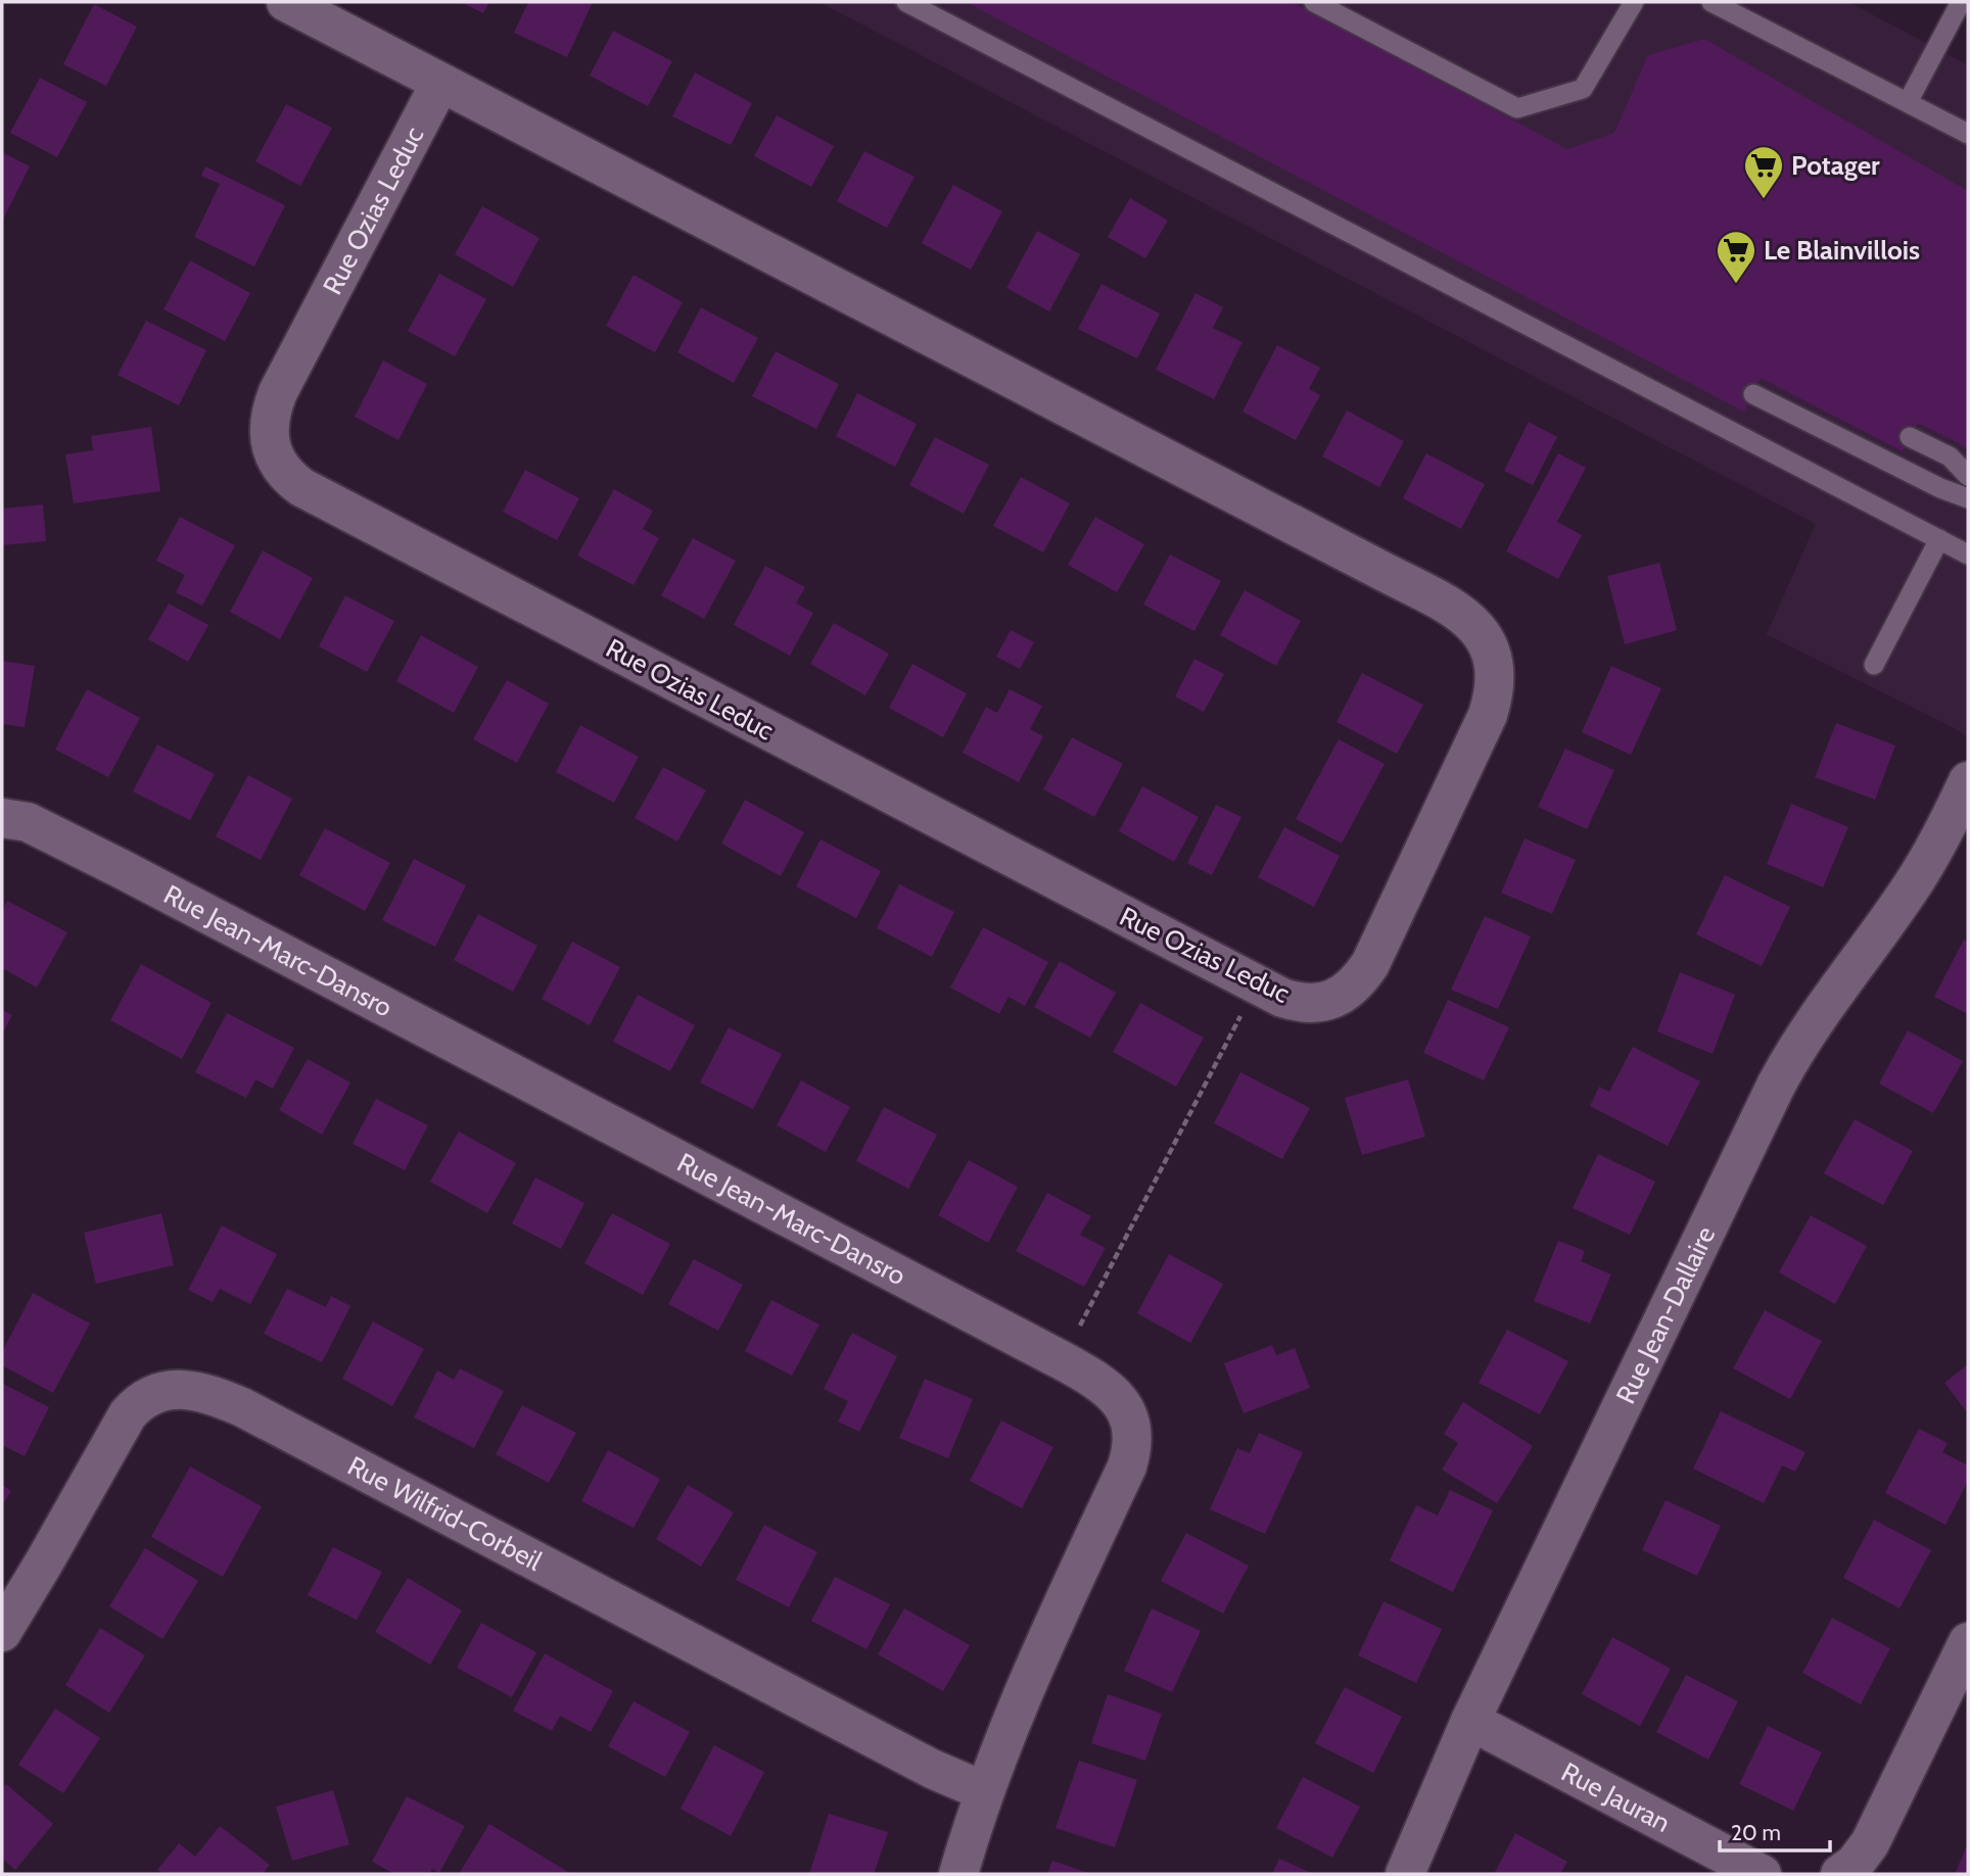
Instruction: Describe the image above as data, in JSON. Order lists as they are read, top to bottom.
{
  "streets": {
    "street": [
      "Rue Ozias Leduc",
      "Rue Jean-Marc-Dansro",
      "Rue Jean-Dallaire",
      "Rue Wilfrid-Corbeil",
      "Rue Jauran"
    ]
  },
  "crossings": [
    ["Rue Jean-Marc-Dansro", "Rue Wilfrid-Corbeil"],
    ["Rue Jean-Dallaire", "Rue Jauran"]
  ],
  "places": {
    "supermarket": ["Potager", "Le Blainvillois"]
  },
  "scale_bar": "20 m"
}
